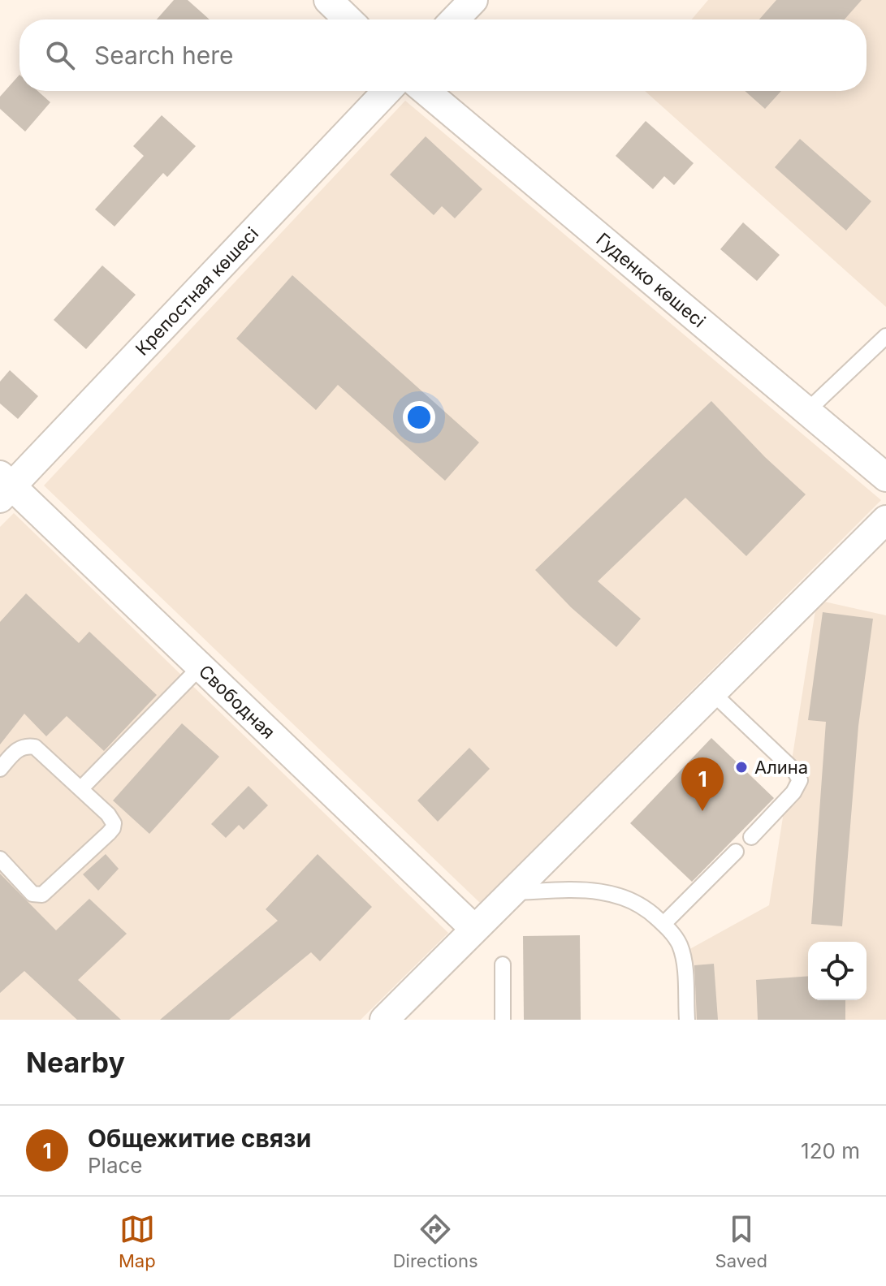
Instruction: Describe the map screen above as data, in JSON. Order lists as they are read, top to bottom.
{
  "streets": {
    "street": ["Гуденко көшесі", "Крепостная көшесі", "Свободная"]
  },
  "crossings": [
    ["Крепостная көшесі", "Свободная"]
  ],
  "places": ["Алина"],
  "page": {
    "search": "Search here",
    "pins": "1",
    "heading": "Nearby",
    "list": [
      {
        "mark": "1",
        "name": "Общежитие связи",
        "note": "Place",
        "value": "120 m"
      }
    ],
    "nav": ["Map", "Directions", "Saved"]
  }
}
